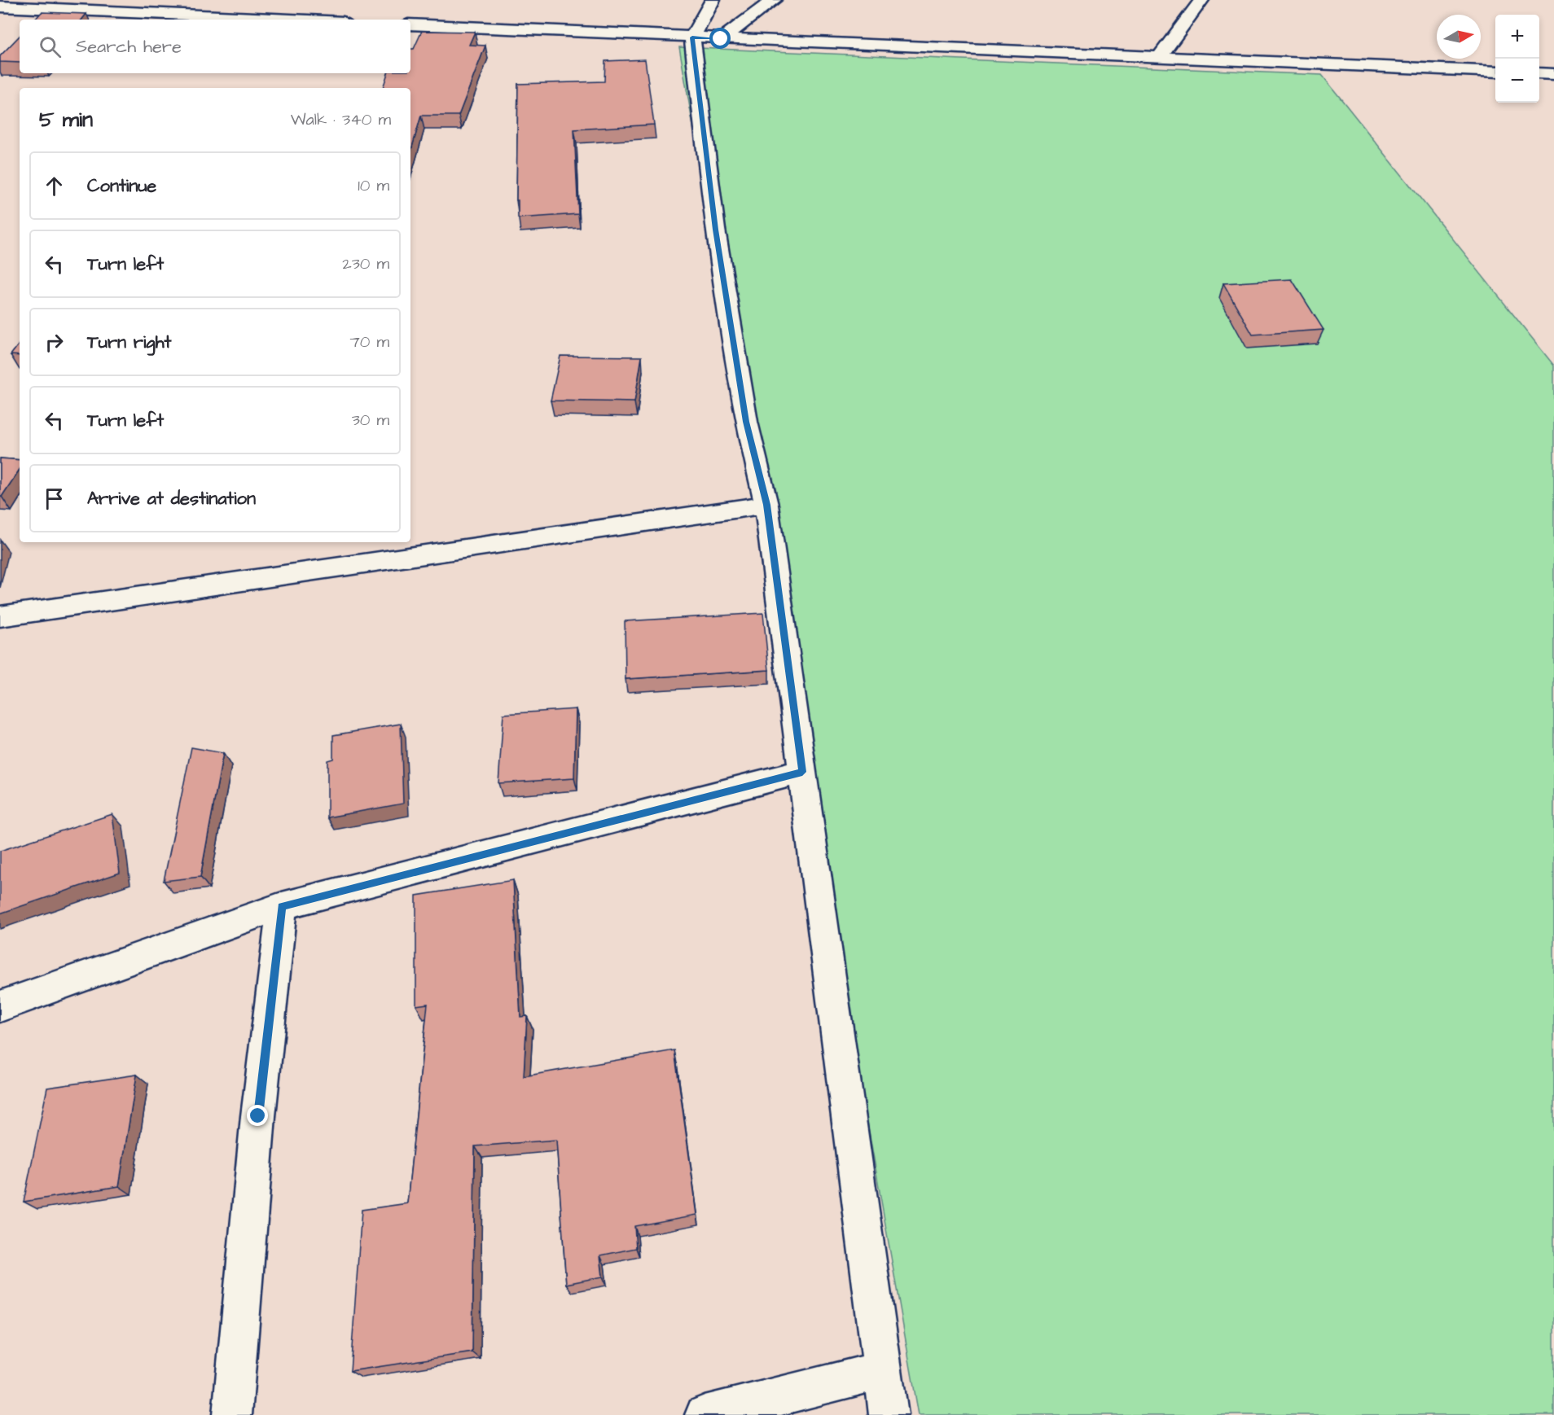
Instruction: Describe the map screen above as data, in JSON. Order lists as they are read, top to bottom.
{
  "north": "right",
  "page": {
    "map_buttons": ["+", "−"],
    "search": "Search here",
    "heading": ["5 min", "Walk · 340 m"],
    "list": [
      ["Continue", "10 m"],
      ["Turn left", "230 m"],
      ["Turn right", "70 m"],
      ["Turn left", "30 m"],
      "Arrive at destination"
    ]
  }
}
